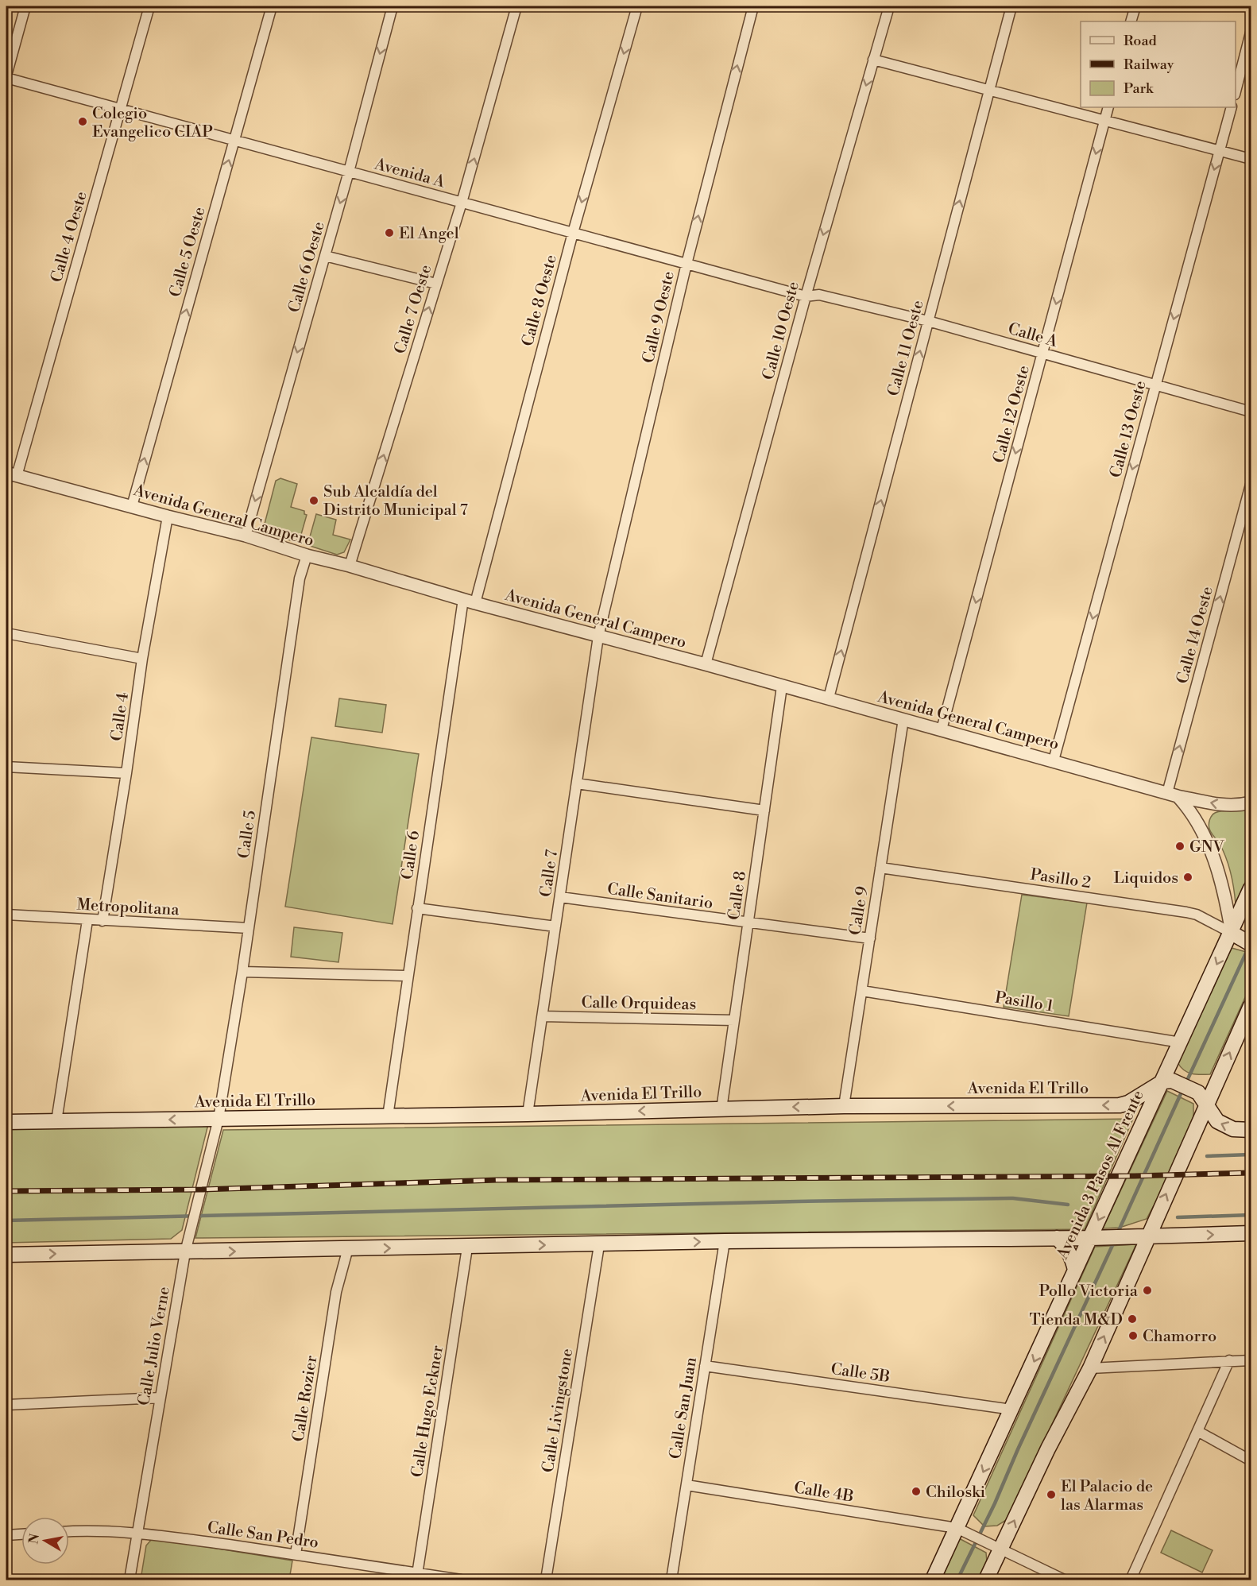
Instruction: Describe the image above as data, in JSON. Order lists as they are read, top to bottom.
{
  "streets": {
    "main road": ["Avenida El Trillo", "Avenida 3 Pasos Al Frente"],
    "street": [
      "Avenida A",
      "Calle 4 Oeste",
      "Calle 5 Oeste",
      "Calle 6 Oeste",
      "Calle 8 Oeste",
      "Calle 7 Oeste",
      "Calle 9 Oeste",
      "Calle 10 Oeste",
      "Calle A",
      "Calle 11 Oeste",
      "Calle 12 Oeste",
      "Calle 13 Oeste",
      "Avenida General Campero",
      "Calle 14 Oeste",
      "Calle 4",
      "Calle 5",
      "Calle 6",
      "Calle 7",
      "Pasillo 2",
      "Calle Sanitario",
      "Calle 8",
      "Metropolitana",
      "Calle 9",
      "Pasillo 1",
      "Calle Orquideas",
      "Calle Julio Verne",
      "Calle 5B",
      "Calle Rozier",
      "Calle San Juan",
      "Calle Livingstone",
      "Calle Hugo Eckner",
      "Calle 4B",
      "Calle San Pedro"
    ]
  },
  "crossings": [
    ["Avenida A", "Calle 4 Oeste"],
    ["Avenida A", "Calle 5 Oeste"],
    ["Avenida A", "Calle 6 Oeste"],
    ["Avenida A", "Calle 8 Oeste"],
    ["Avenida A", "Calle 7 Oeste"],
    ["Avenida A", "Calle 9 Oeste"],
    ["Avenida A", "Calle 10 Oeste"],
    ["Avenida A", "Calle A"],
    ["Calle 4 Oeste", "Avenida General Campero"],
    ["Calle 5 Oeste", "Avenida General Campero"],
    ["Calle 6 Oeste", "Avenida General Campero"],
    ["Calle 8 Oeste", "Avenida General Campero"],
    ["Calle 8 Oeste", "Calle 6"],
    ["Calle 7 Oeste", "Avenida General Campero"],
    ["Calle 9 Oeste", "Avenida General Campero"],
    ["Calle 9 Oeste", "Calle 7"],
    ["Calle 10 Oeste", "Calle A"],
    ["Calle 10 Oeste", "Avenida General Campero"],
    ["Calle A", "Calle 11 Oeste"],
    ["Calle A", "Calle 12 Oeste"],
    ["Calle A", "Calle 13 Oeste"],
    ["Calle 11 Oeste", "Avenida General Campero"],
    ["Calle 12 Oeste", "Avenida General Campero"],
    ["Calle 13 Oeste", "Avenida General Campero"],
    ["Avenida General Campero", "Calle 14 Oeste"],
    ["Avenida General Campero", "Calle 4"],
    ["Avenida General Campero", "Calle 5"],
    ["Avenida General Campero", "Calle 6"],
    ["Avenida General Campero", "Calle 7"],
    ["Avenida General Campero", "Calle 8"],
    ["Avenida General Campero", "Calle 9"],
    ["Calle 4", "Metropolitana"],
    ["Calle 5", "Metropolitana"],
    ["Calle 5", "Avenida El Trillo"],
    ["Calle 5", "Calle Julio Verne"],
    ["Calle 6", "Avenida El Trillo"],
    ["Calle 7", "Calle Sanitario"],
    ["Calle 7", "Calle Orquideas"],
    ["Calle 7", "Avenida El Trillo"],
    ["Pasillo 2", "Calle 9"],
    ["Pasillo 2", "Avenida 3 Pasos Al Frente"],
    ["Calle Sanitario", "Calle 8"],
    ["Calle Sanitario", "Calle 9"],
    ["Calle 8", "Calle Orquideas"],
    ["Calle 8", "Avenida El Trillo"],
    ["Calle 9", "Pasillo 1"],
    ["Calle 9", "Avenida El Trillo"],
    ["Pasillo 1", "Avenida 3 Pasos Al Frente"],
    ["Avenida El Trillo", "Avenida 3 Pasos Al Frente"],
    ["Avenida El Trillo", "Calle Julio Verne"],
    ["Avenida 3 Pasos Al Frente", "Calle 5B"],
    ["Avenida 3 Pasos Al Frente", "Calle 4B"],
    ["Calle Julio Verne", "Calle San Pedro"],
    ["Calle 5B", "Calle San Juan"],
    ["Calle Rozier", "Calle San Pedro"],
    ["Calle San Juan", "Calle 4B"],
    ["Calle Hugo Eckner", "Calle San Pedro"]
  ],
  "one_way": [
    "Calle 5 Oeste",
    "Calle 6 Oeste",
    "Calle 8 Oeste",
    "Calle 7 Oeste",
    "Calle 9 Oeste",
    "Calle 10 Oeste",
    "Calle 11 Oeste",
    "Calle 12 Oeste",
    "Calle 13 Oeste",
    "Calle 14 Oeste",
    "Avenida El Trillo"
  ],
  "places": [
    "Colegio Evangelico CIAP",
    "El Angel",
    "Sub Alcaldía del Distrito Municipal 7",
    "GNV",
    "Liquidos",
    "Pollo Victoria",
    "Tienda M&D",
    "Chamorro",
    "Chiloski",
    "El Palacio de las Alarmas"
  ],
  "legend": ["Road", "Railway", "Park"],
  "north": "left"
}
